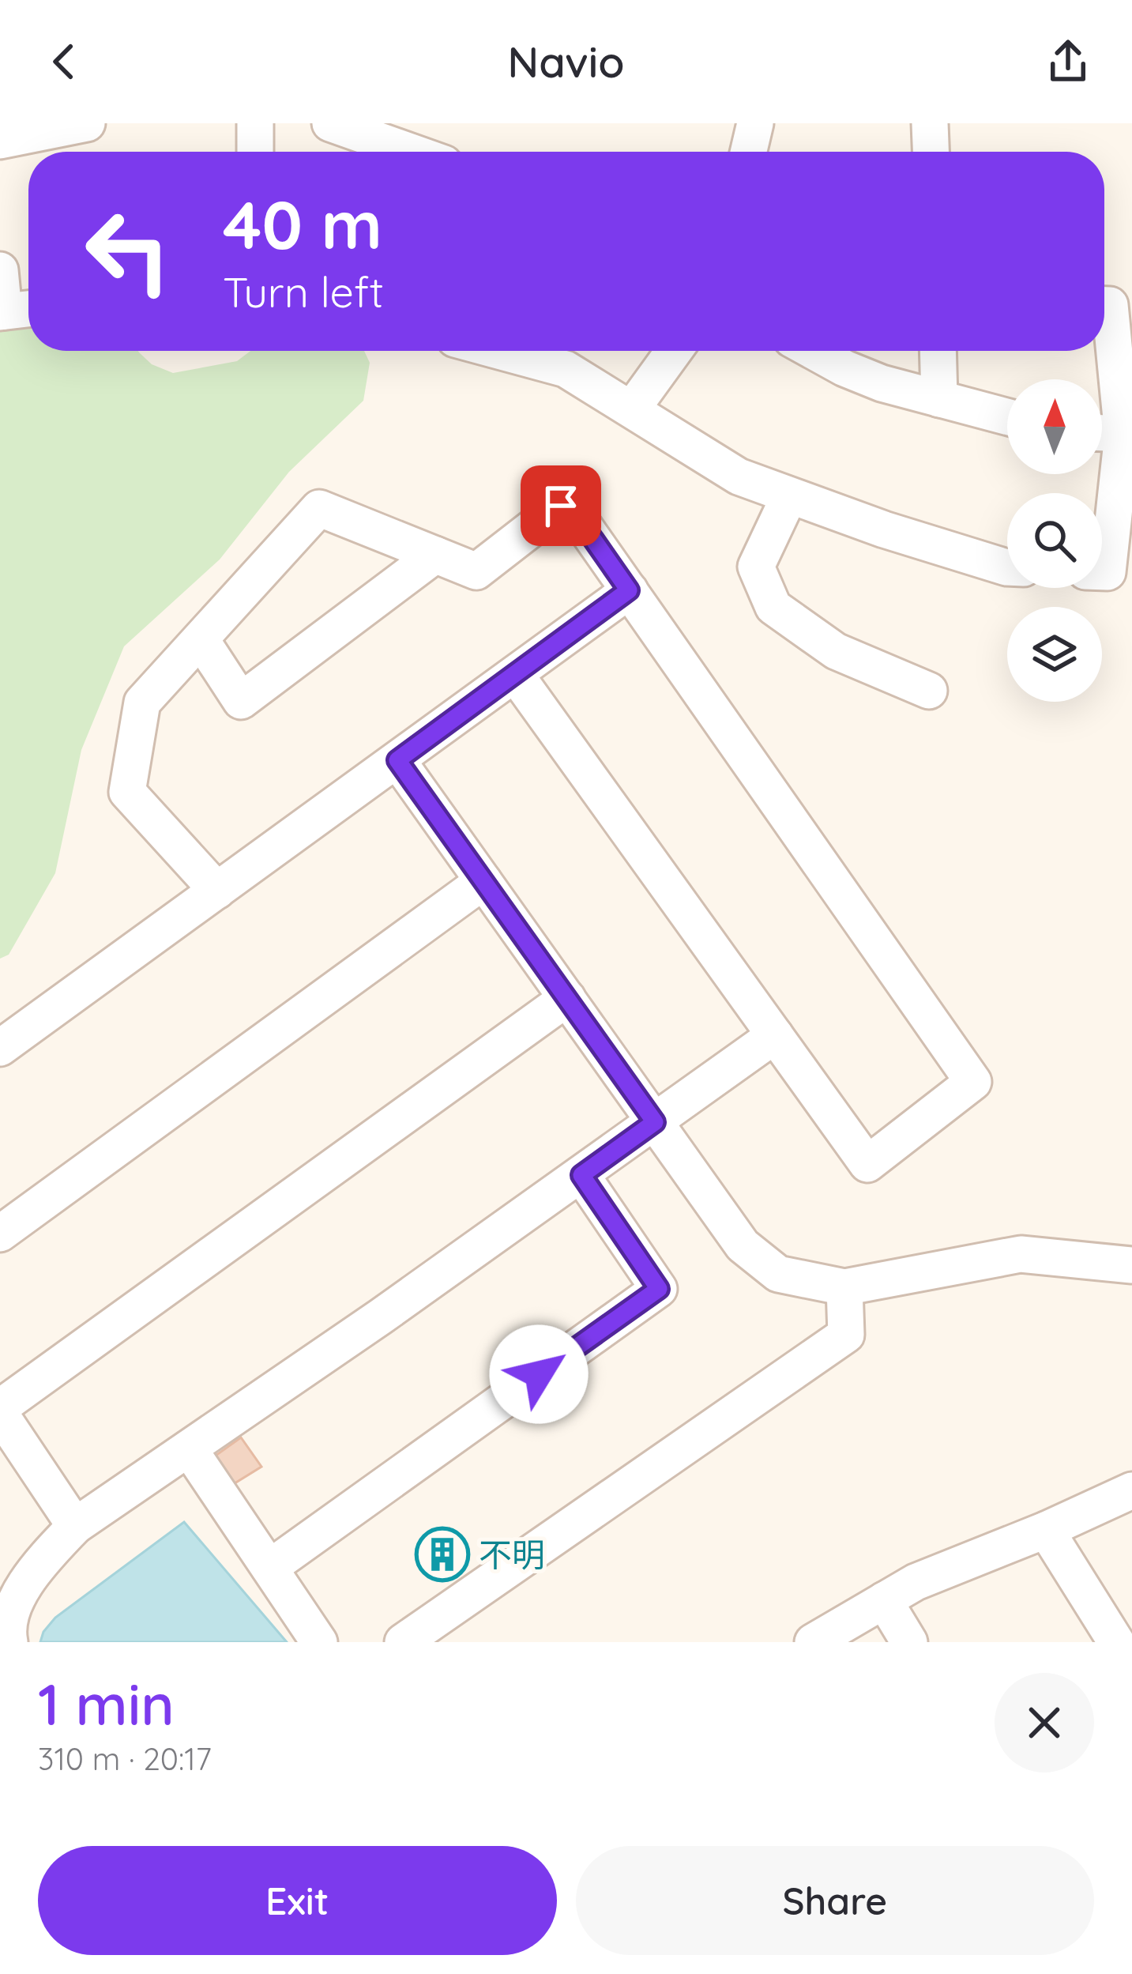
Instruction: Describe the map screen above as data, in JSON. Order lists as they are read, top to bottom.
{
  "places": {
    "building": ["不明"]
  },
  "north": "top",
  "page": {
    "header": "Navio",
    "turn": ["40 m", "Turn left"],
    "heading": ["1 min", "310 m · 20:17"],
    "buttons": ["Exit", "Share"]
  }
}
